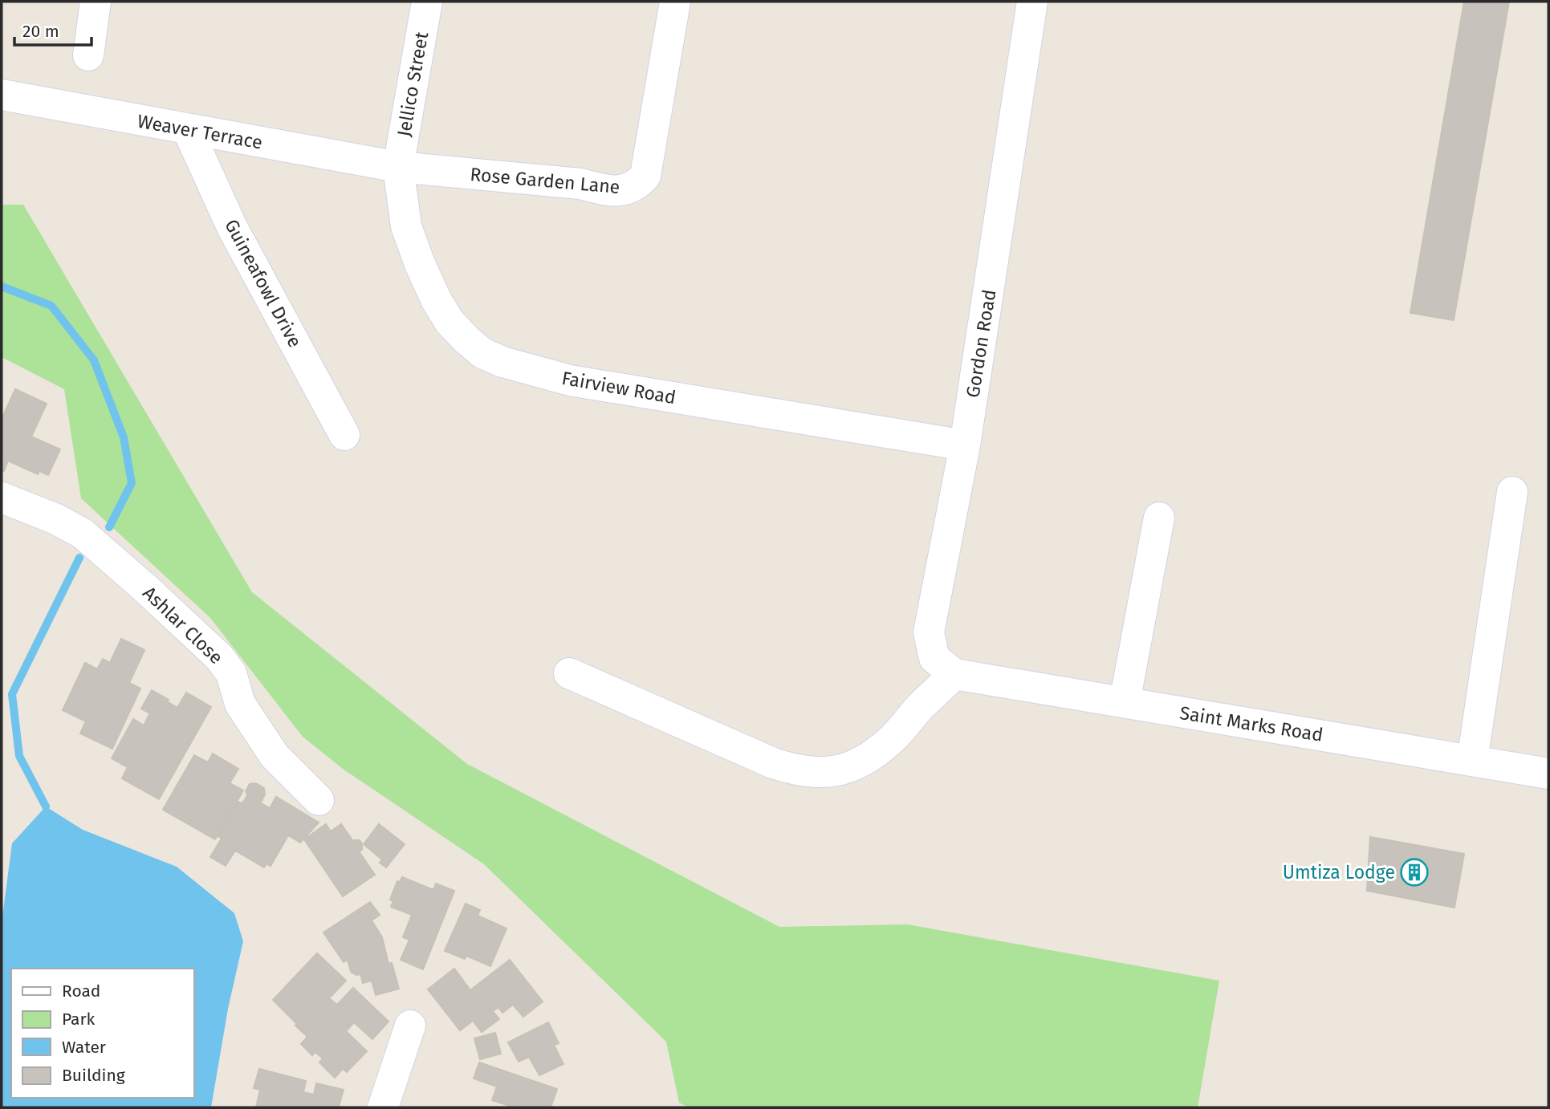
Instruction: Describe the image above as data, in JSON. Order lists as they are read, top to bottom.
{
  "streets": {
    "street": [
      "Jellico Street",
      "Weaver Terrace",
      "Rose Garden Lane",
      "Guineafowl Drive",
      "Gordon Road",
      "Fairview Road",
      "Ashlar Close",
      "Saint Marks Road"
    ]
  },
  "crossings": [
    ["Jellico Street", "Weaver Terrace"],
    ["Jellico Street", "Rose Garden Lane"],
    ["Jellico Street", "Fairview Road"],
    ["Weaver Terrace", "Rose Garden Lane"],
    ["Weaver Terrace", "Guineafowl Drive"],
    ["Weaver Terrace", "Fairview Road"],
    ["Rose Garden Lane", "Fairview Road"],
    ["Gordon Road", "Fairview Road"],
    ["Gordon Road", "Saint Marks Road"]
  ],
  "places": {
    "building": ["Umtiza Lodge"]
  },
  "legend": [
    "Road",
    "Park",
    "Water",
    "Building"
  ],
  "scale_bar": "20 m"
}
